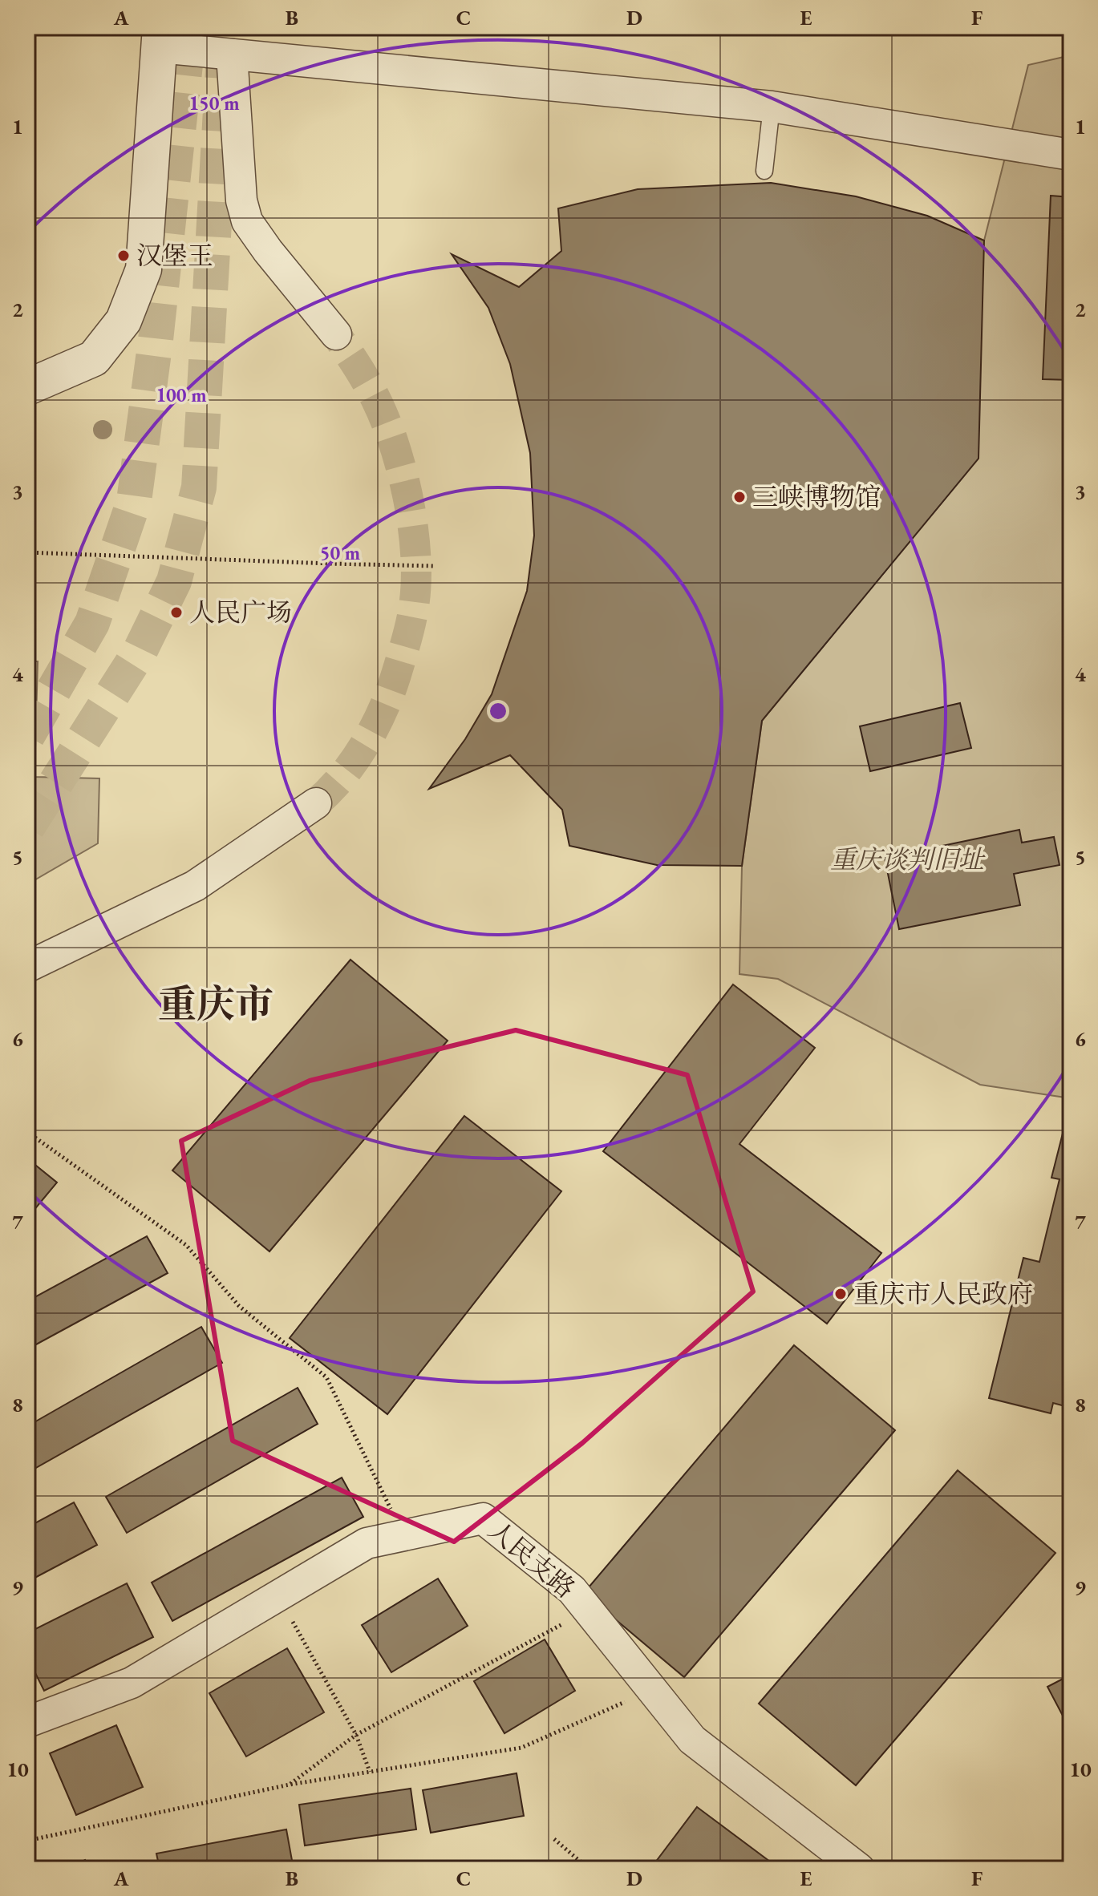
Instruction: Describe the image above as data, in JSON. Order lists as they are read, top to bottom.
{
  "streets": {
    "street": ["人民支路"]
  },
  "districts": ["重庆市"],
  "parks": ["重庆谈判旧址"],
  "places": [
    "汉堡王",
    "三峡博物馆",
    "人民广场",
    "重庆市人民政府"
  ],
  "grid": {
    "columns": [
      "A",
      "B",
      "C",
      "D",
      "E",
      "F"
    ],
    "rows": [
      "1",
      "2",
      "3",
      "4",
      "5",
      "6",
      "7",
      "8",
      "9",
      "10"
    ]
  },
  "rings": ["150 m", "100 m", "50 m"]
}
